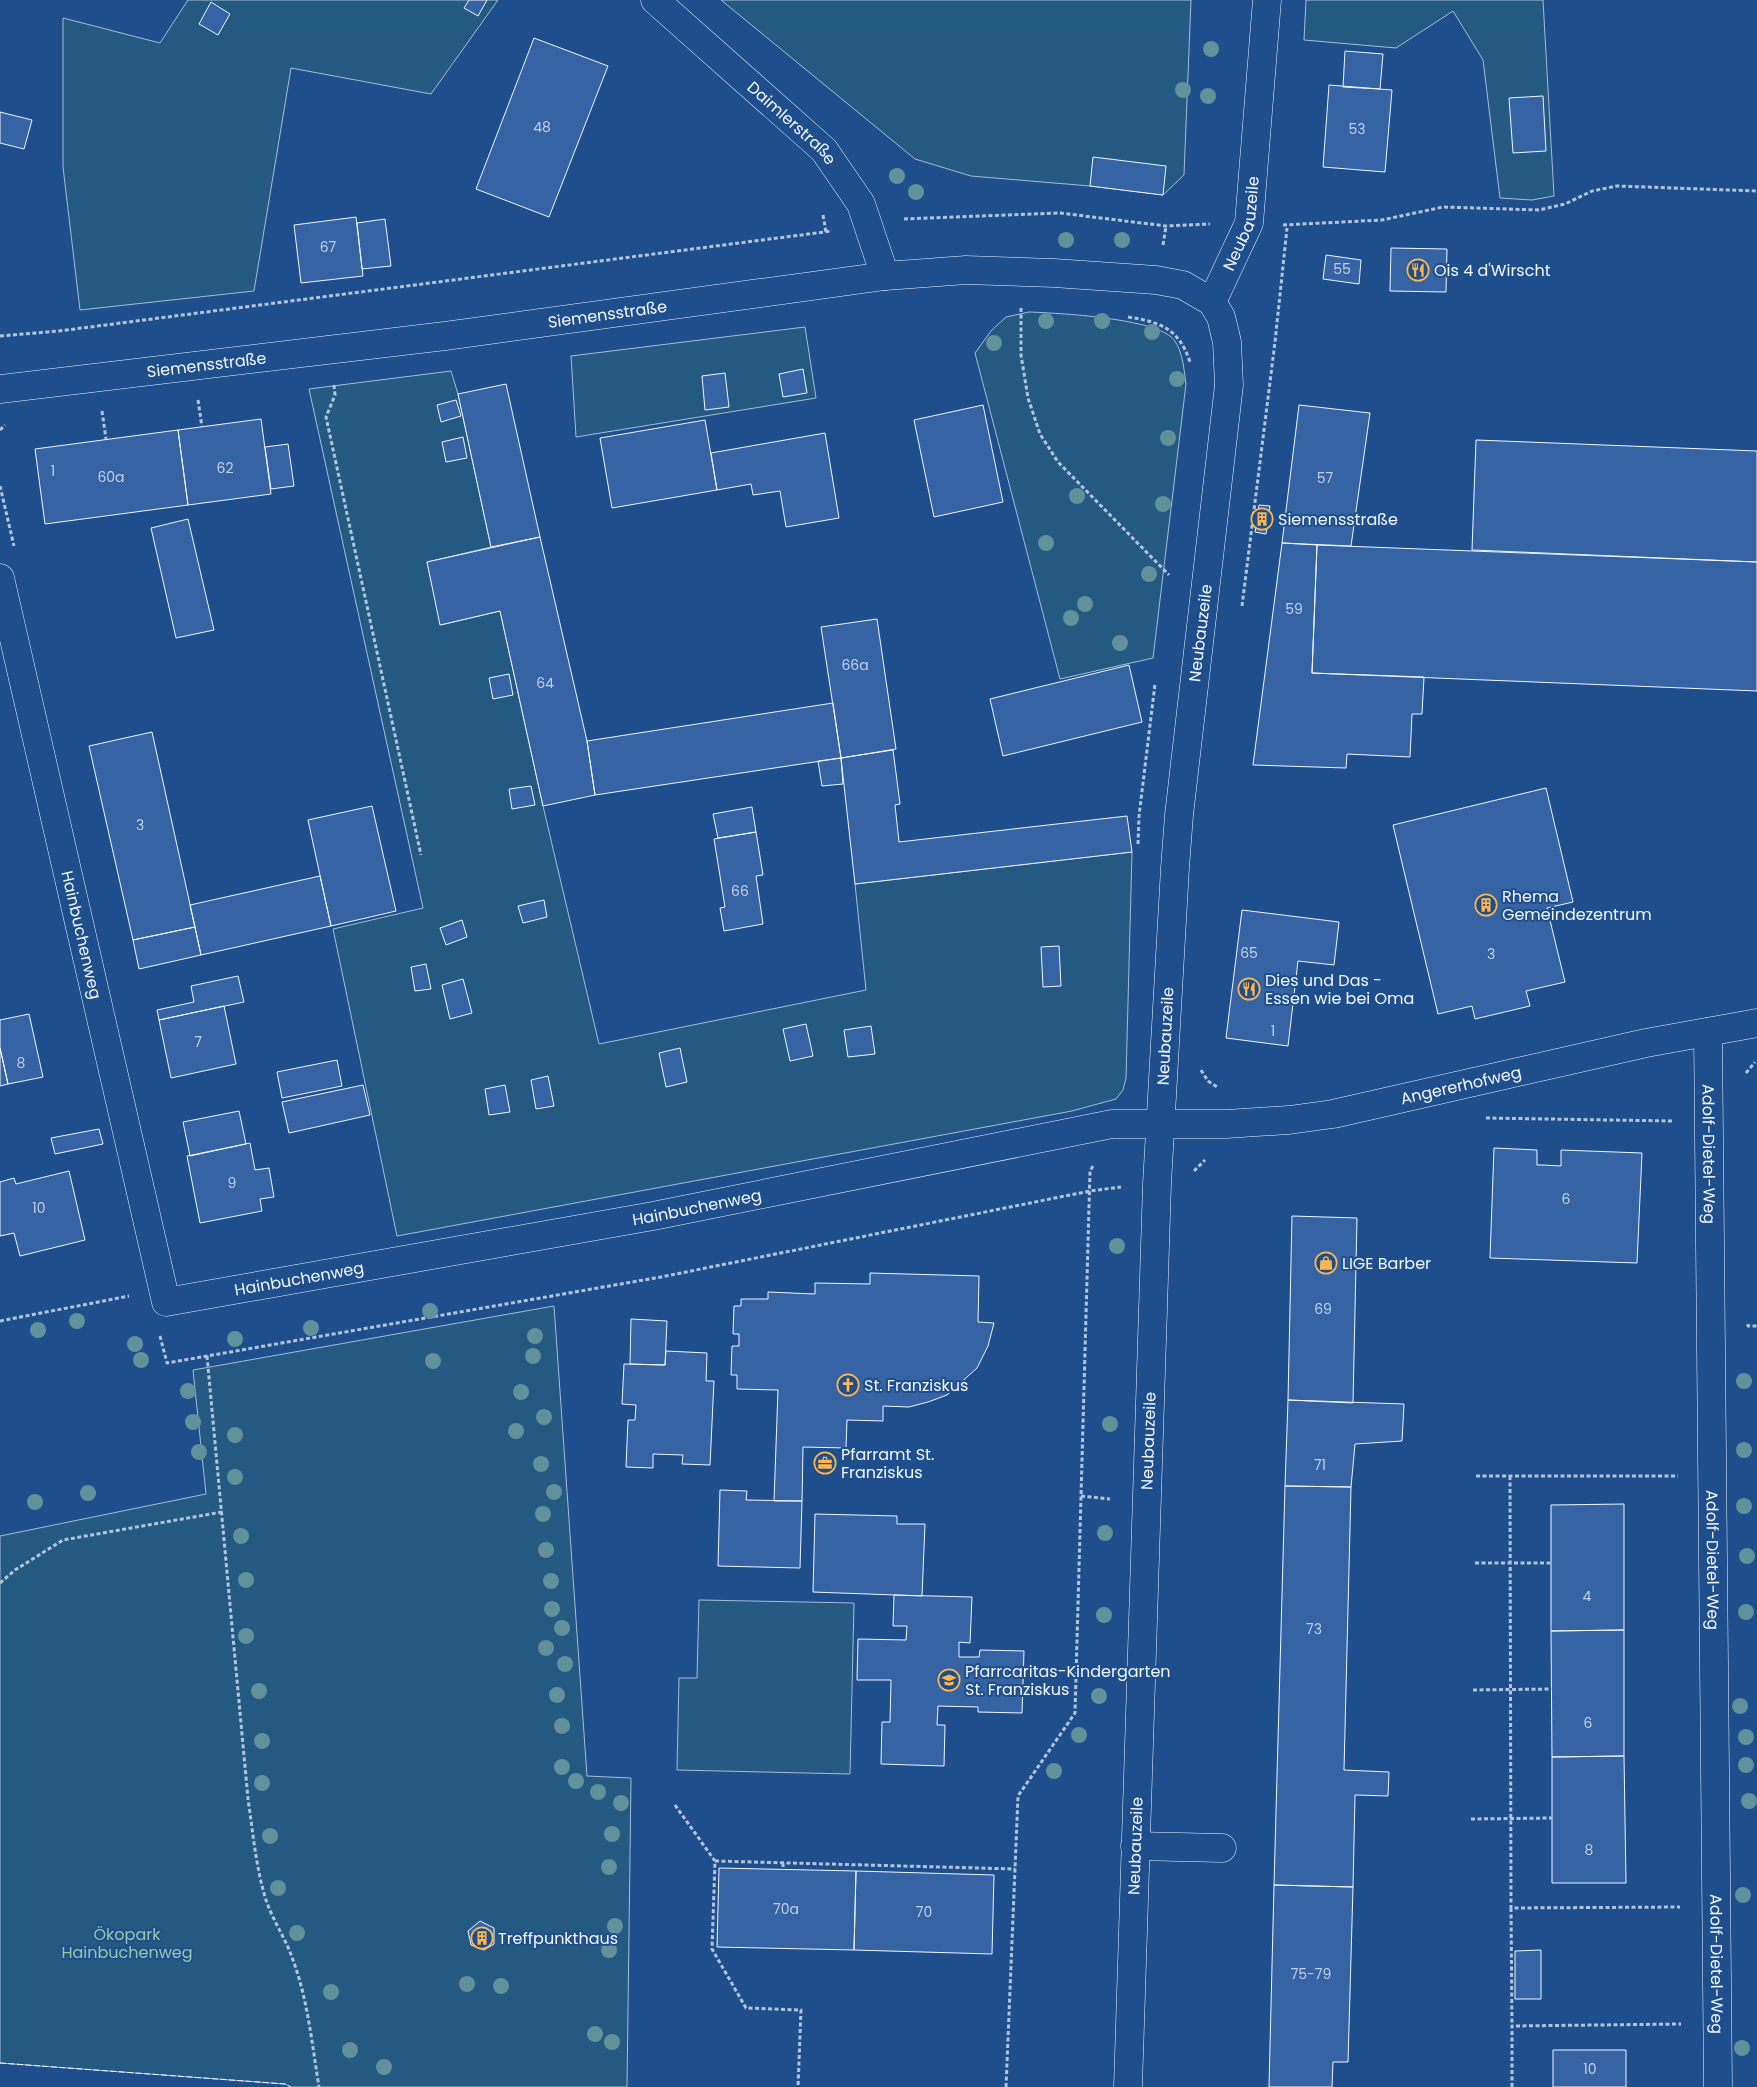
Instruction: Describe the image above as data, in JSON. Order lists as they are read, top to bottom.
{
  "streets": {
    "street": [
      "Daimlerstraße",
      "Neubauzeile",
      "Siemensstraße",
      "Hainbuchenweg",
      "Angererhofweg",
      "Adolf-Dietel-Weg"
    ]
  },
  "crossings": [
    ["Daimlerstraße", "Siemensstraße"],
    ["Neubauzeile", "Siemensstraße"],
    ["Neubauzeile", "Hainbuchenweg"],
    ["Neubauzeile", "Angererhofweg"],
    ["Hainbuchenweg", "Angererhofweg"],
    ["Angererhofweg", "Adolf-Dietel-Weg"]
  ],
  "parks": ["Ökopark Hainbuchenweg"],
  "places": {
    "restaurant": ["Ois 4 d'Wirscht", "Dies und Das - Essen wie bei Oma"],
    "building": ["Siemensstraße", "Rhema Gemeindezentrum", "Treffpunkthaus"],
    "shop": ["LIGE Barber"],
    "church": ["St. Franziskus"],
    "office": ["Pfarramt St. Franziskus"],
    "school or university": ["Pfarrcaritas-Kindergarten St. Franziskus"]
  },
  "house_numbers": [
    "48",
    "53",
    "67",
    "55",
    "62",
    "1",
    "60a",
    "57",
    "59",
    "66a",
    "64",
    "3",
    "66",
    "65",
    "3",
    "1",
    "7",
    "8",
    "9",
    "6",
    "10",
    "69",
    "71",
    "4",
    "73",
    "6",
    "8",
    "70a",
    "70",
    "75-79",
    "10"
  ]
}
